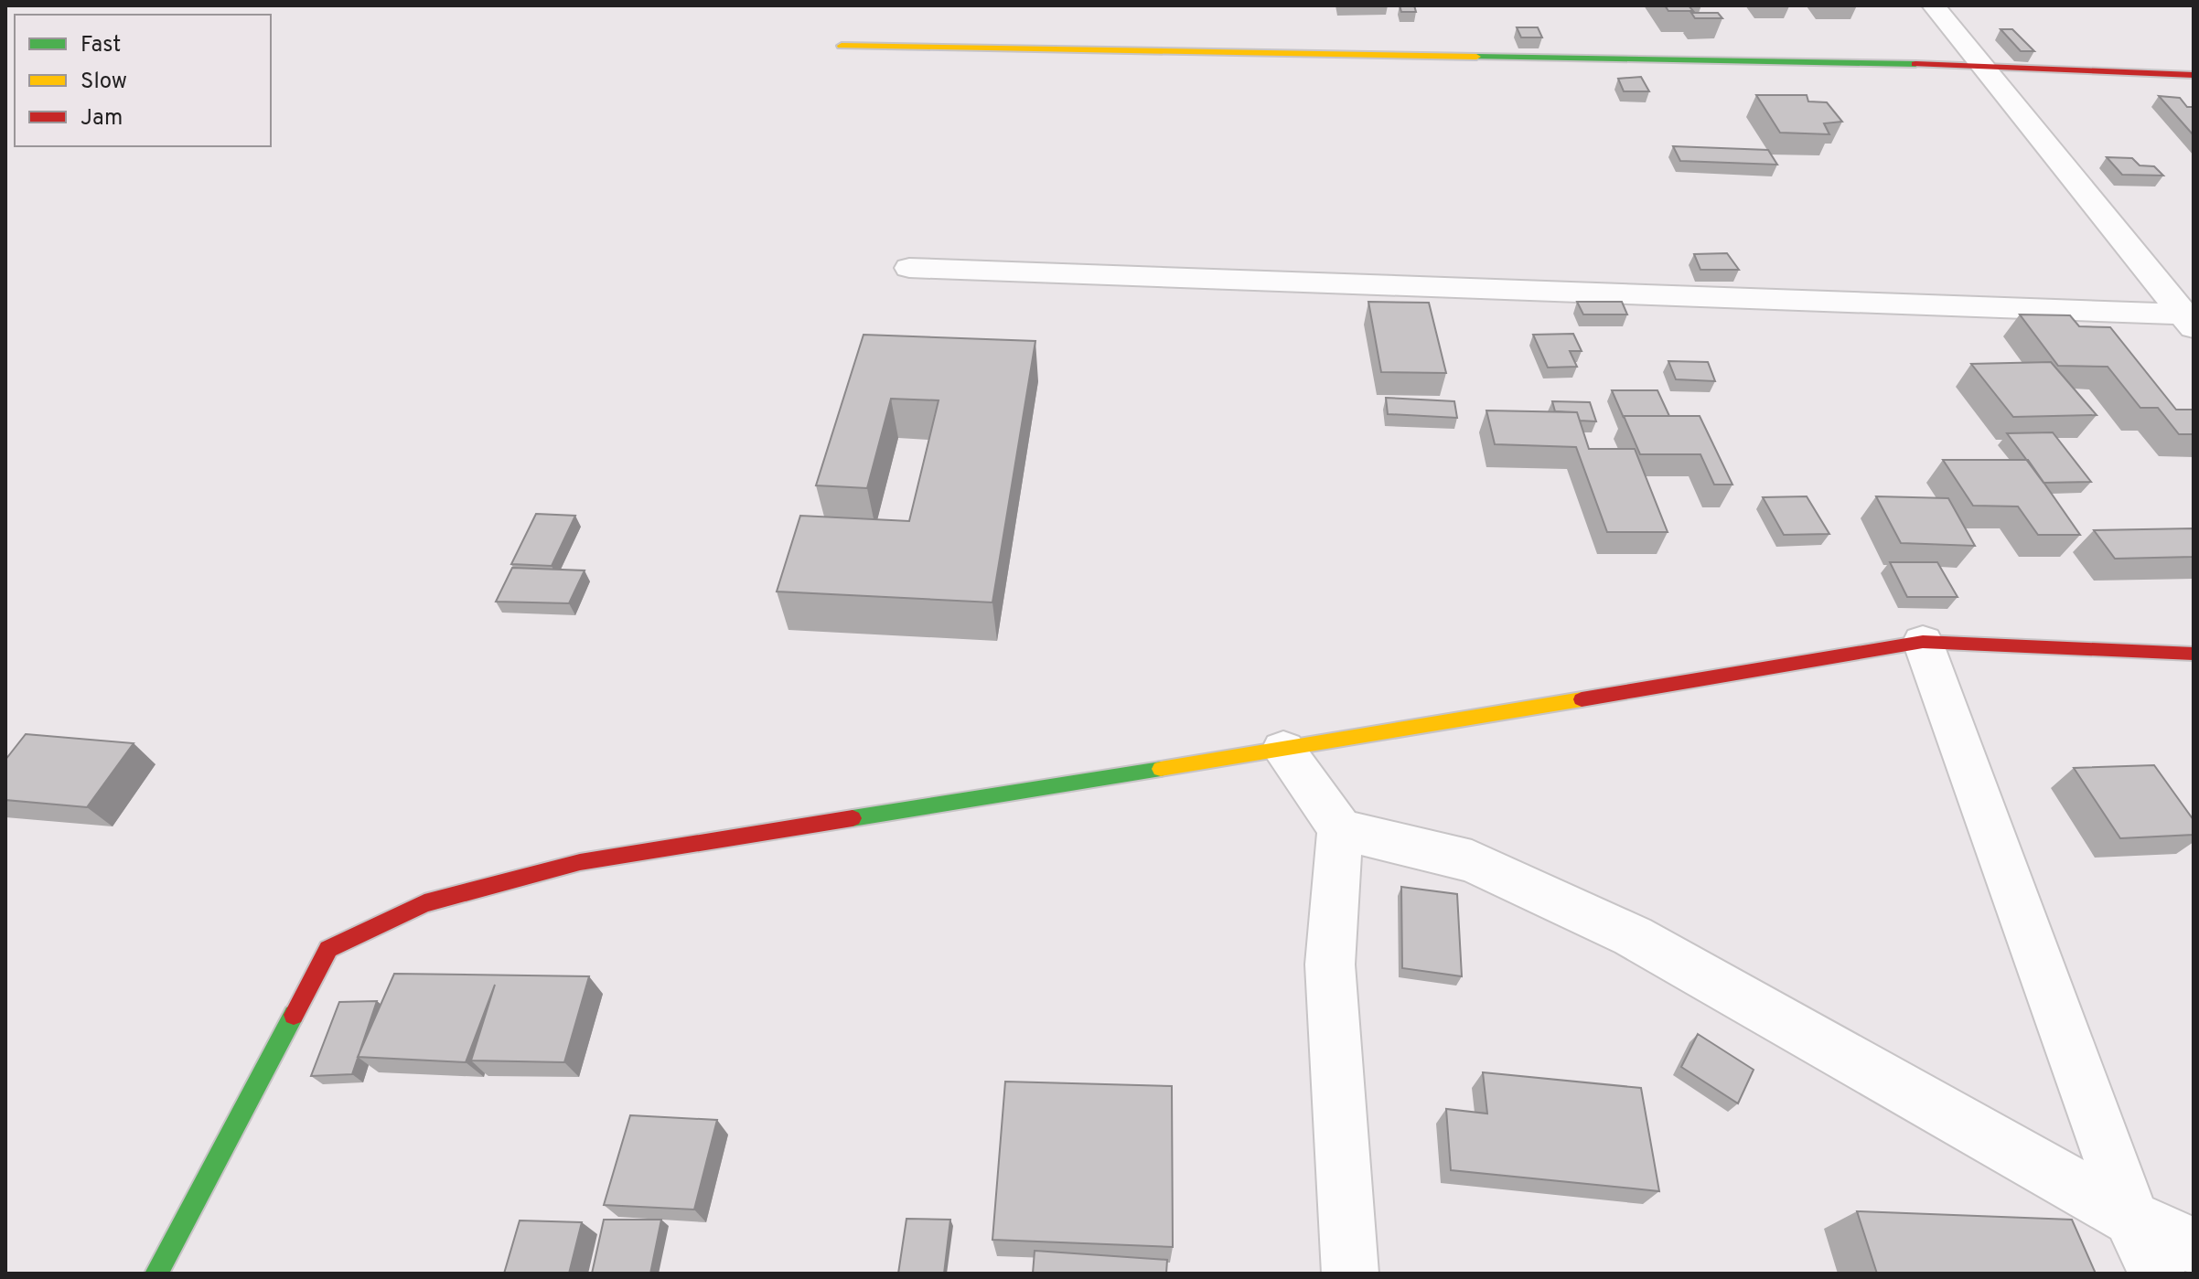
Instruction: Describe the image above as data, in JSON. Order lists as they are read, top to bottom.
{
  "legend": ["Fast", "Slow", "Jam"]
}
